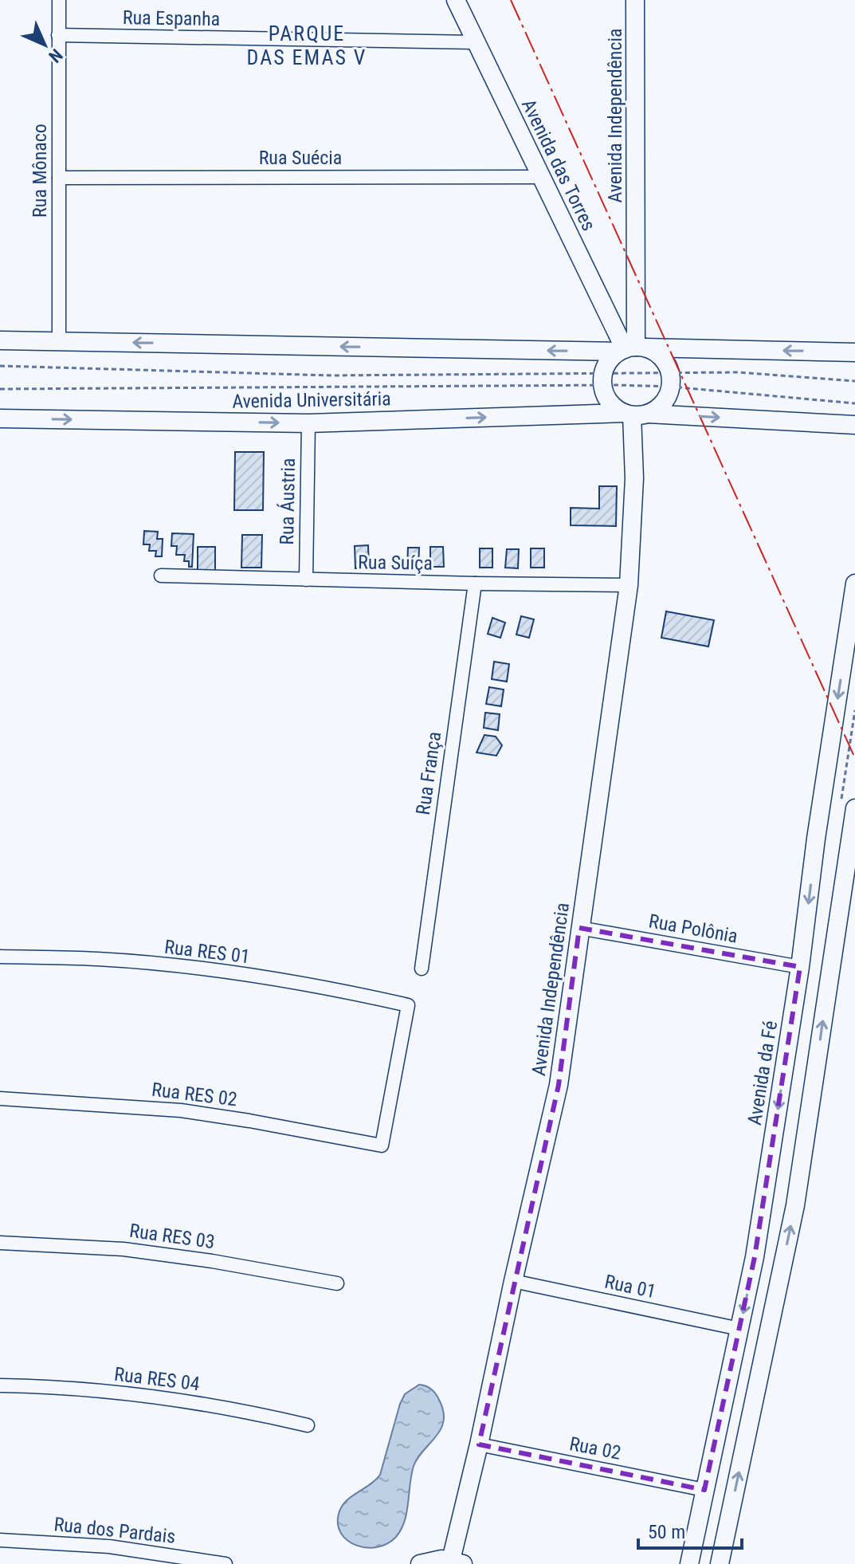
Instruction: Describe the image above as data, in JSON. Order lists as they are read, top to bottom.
{
  "streets": {
    "main road": [
      "Avenida Independência",
      "Avenida das Torres",
      "Avenida Universitária",
      "Avenida da Fé"
    ],
    "street": [
      "Rua Espanha",
      "Rua Suécia",
      "Rua Mônaco",
      "Rua Áustria",
      "Rua Suíça",
      "Rua França",
      "Rua Polônia",
      "Rua RES 01",
      "Rua RES 02",
      "Rua RES 03",
      "Rua 01",
      "Rua RES 04",
      "Rua 02",
      "Rua dos Pardais"
    ]
  },
  "crossings": [
    ["Rua Espanha", "Avenida das Torres"],
    ["Rua Espanha", "Rua Mônaco"],
    ["Avenida Independência", "Avenida das Torres"],
    ["Avenida Independência", "Avenida Universitária"],
    ["Avenida Independência", "Rua Suíça"],
    ["Avenida Independência", "Rua Polônia"],
    ["Avenida Independência", "Rua 01"],
    ["Avenida Independência", "Rua 02"],
    ["Rua Suécia", "Avenida das Torres"],
    ["Rua Suécia", "Rua Mônaco"],
    ["Avenida das Torres", "Avenida Universitária"],
    ["Avenida Universitária", "Rua Áustria"],
    ["Rua Áustria", "Rua Suíça"],
    ["Rua Suíça", "Rua França"],
    ["Rua Polônia", "Avenida da Fé"],
    ["Rua RES 01", "Rua RES 02"],
    ["Avenida da Fé", "Rua 01"],
    ["Avenida da Fé", "Rua 02"]
  ],
  "districts": ["PARQUE DAS EMAS V"],
  "scale_bar": "50 m",
  "north": "bottom right"
}
